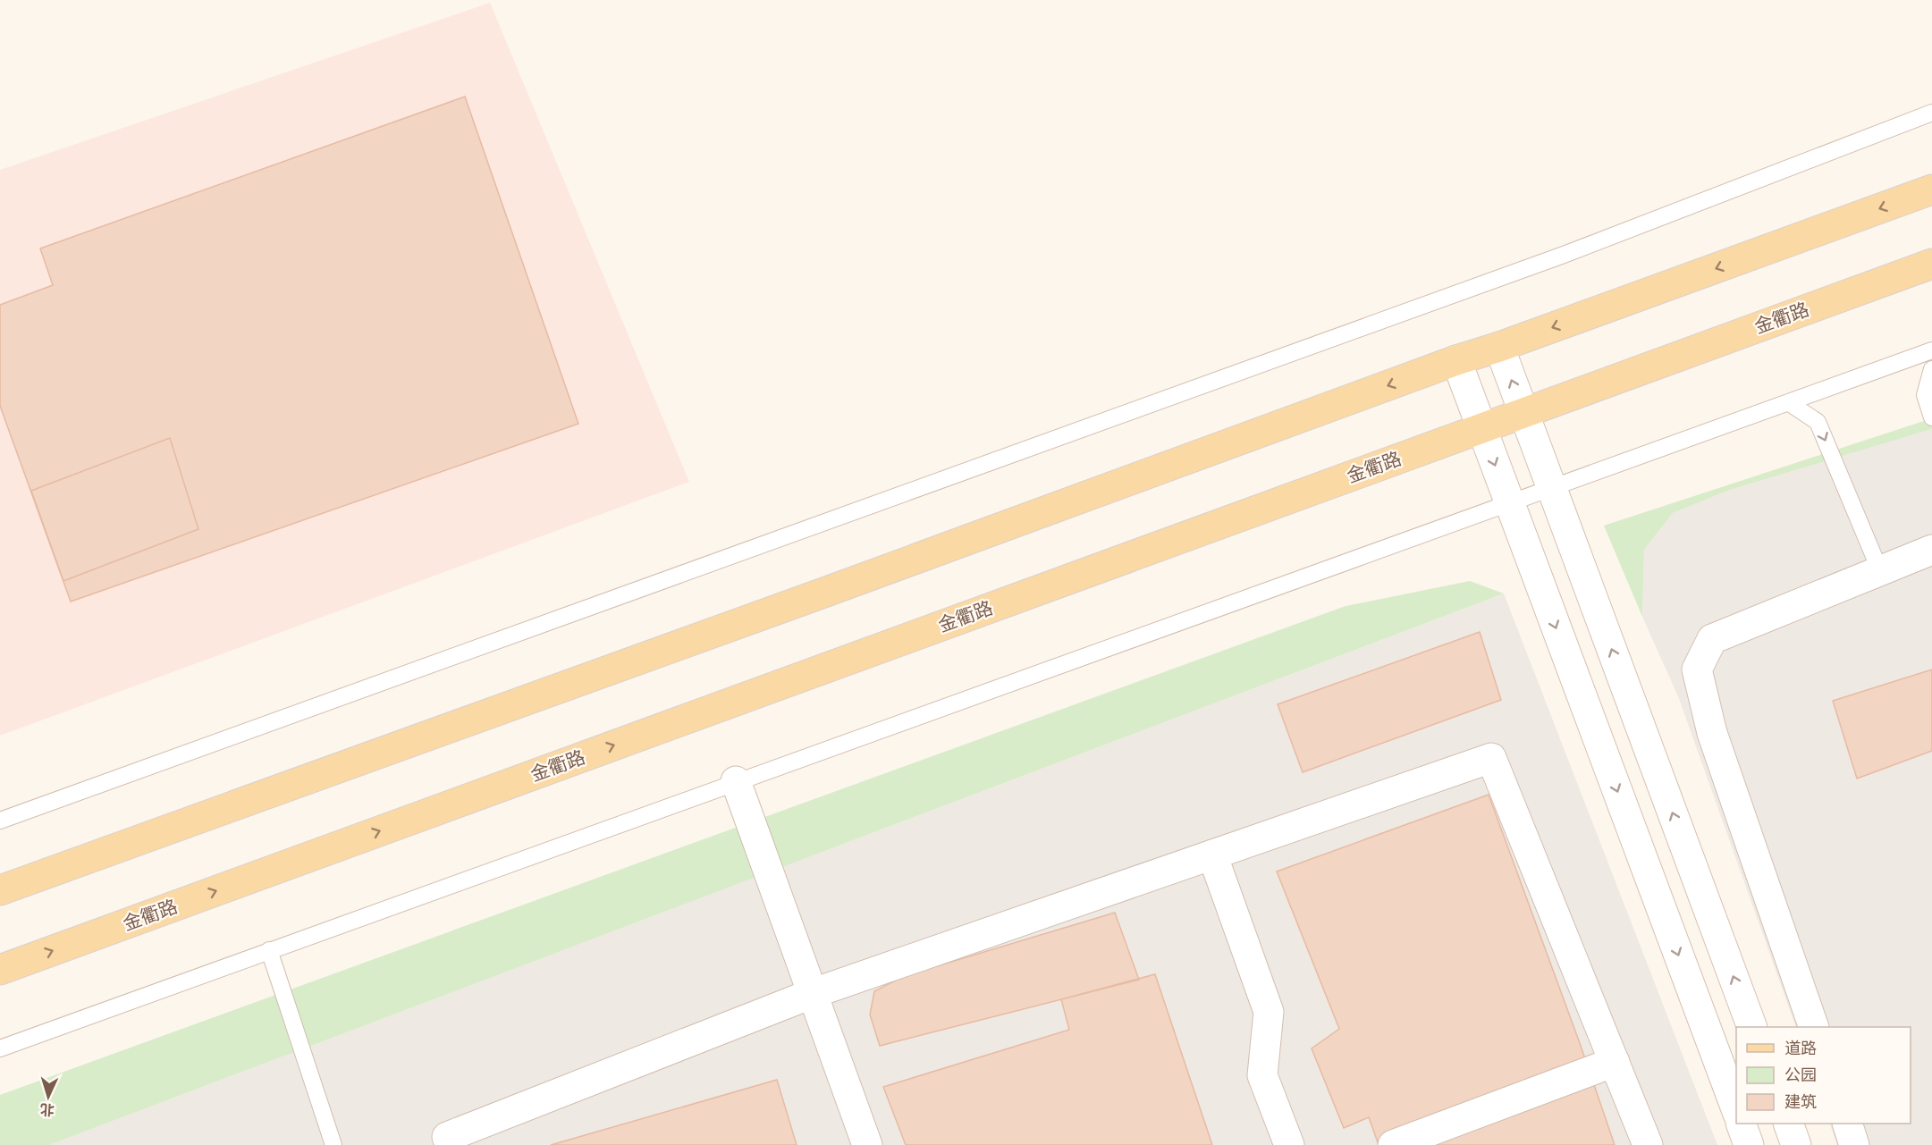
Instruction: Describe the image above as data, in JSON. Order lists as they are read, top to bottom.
{
  "streets": {
    "main road": ["金衢路"]
  },
  "legend": ["道路", "公园", "建筑"],
  "north": "bottom"
}
